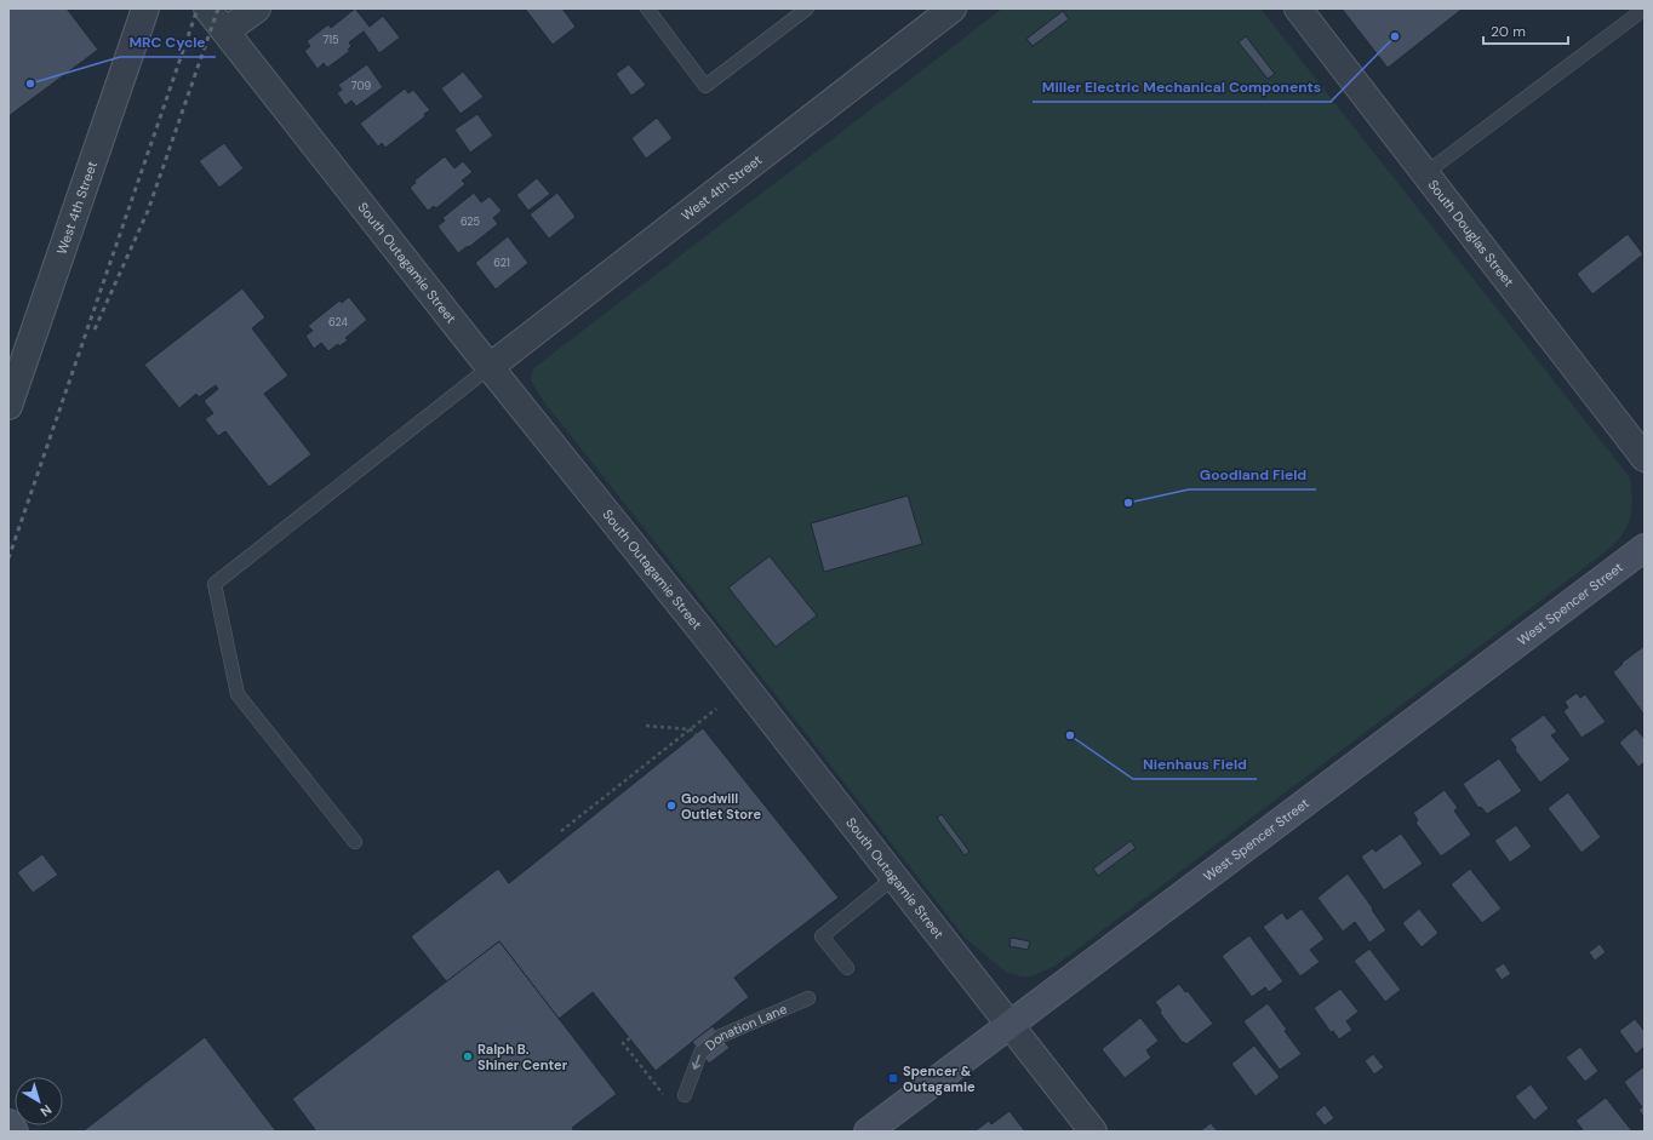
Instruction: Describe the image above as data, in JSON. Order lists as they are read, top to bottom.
{
  "streets": {
    "street": [
      "West 4th Street",
      "South Douglas Street",
      "South Outagamie Street",
      "West Spencer Street"
    ],
    "lane": ["Donation Lane"]
  },
  "crossings": [
    ["West 4th Street", "South Outagamie Street"],
    ["South Outagamie Street", "West Spencer Street"]
  ],
  "one_way": ["Donation Lane"],
  "places": {
    "other": [
      "Miller Electric Mechanical Components",
      "MRC Cycle",
      "Goodland Field",
      "Nienhaus Field",
      "Goodwill Outlet Store",
      "Ralph B. Shiner Center"
    ],
    "transit": ["Spencer & Outagamie"]
  },
  "house_numbers": [
    "715",
    "709",
    "625",
    "621",
    "624"
  ],
  "scale_bar": "20 m",
  "north": "bottom right"
}
